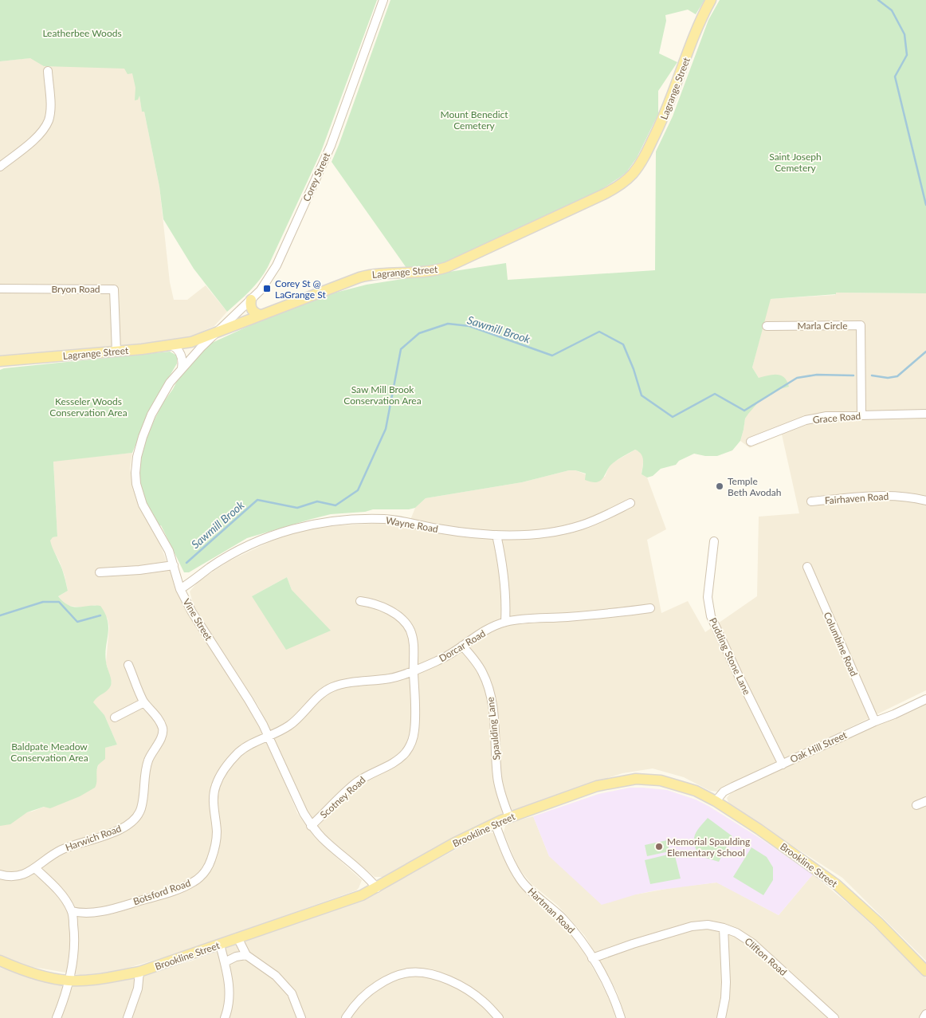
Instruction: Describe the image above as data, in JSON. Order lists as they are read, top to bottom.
{
  "streets": {
    "main road": ["Lagrange Street", "Brookline Street"],
    "street": [
      "Corey Street",
      "Bryon Road",
      "Marla Circle",
      "Grace Road",
      "Fairhaven Road",
      "Wayne Road",
      "Vine Street",
      "Columbine Road",
      "Dorcar Road",
      "Pudding Stone Lane",
      "Spaulding Lane",
      "Oak Hill Street",
      "Scotney Road",
      "Harwich Road",
      "Botsford Road",
      "Hartman Road",
      "Clifton Road"
    ]
  },
  "crossings": [
    ["Lagrange Street", "Corey Street"],
    ["Lagrange Street", "Bryon Road"],
    ["Lagrange Street", "Vine Street"],
    ["Corey Street", "Vine Street"],
    ["Marla Circle", "Grace Road"],
    ["Wayne Road", "Vine Street"],
    ["Vine Street", "Dorcar Road"],
    ["Vine Street", "Scotney Road"],
    ["Vine Street", "Brookline Street"],
    ["Vine Street", "Botsford Road"],
    ["Columbine Road", "Oak Hill Street"],
    ["Dorcar Road", "Spaulding Lane"],
    ["Dorcar Road", "Scotney Road"],
    ["Dorcar Road", "Botsford Road"],
    ["Pudding Stone Lane", "Oak Hill Street"],
    ["Spaulding Lane", "Brookline Street"],
    ["Oak Hill Street", "Brookline Street"],
    ["Brookline Street", "Hartman Road"],
    ["Hartman Road", "Clifton Road"]
  ],
  "water": ["Sawmill Brook"],
  "parks": [
    "Leatherbee Woods",
    "Mount Benedict Cemetery",
    "Saint Joseph Cemetery",
    "Saw Mill Brook Conservation Area",
    "Kesseler Woods Conservation Area",
    "Baldpate Meadow Conservation Area"
  ],
  "places": {
    "transit": ["Corey St @ LaGrange St"],
    "other": ["Temple Beth Avodah", "Memorial Spaulding Elementary School"]
  }
}
